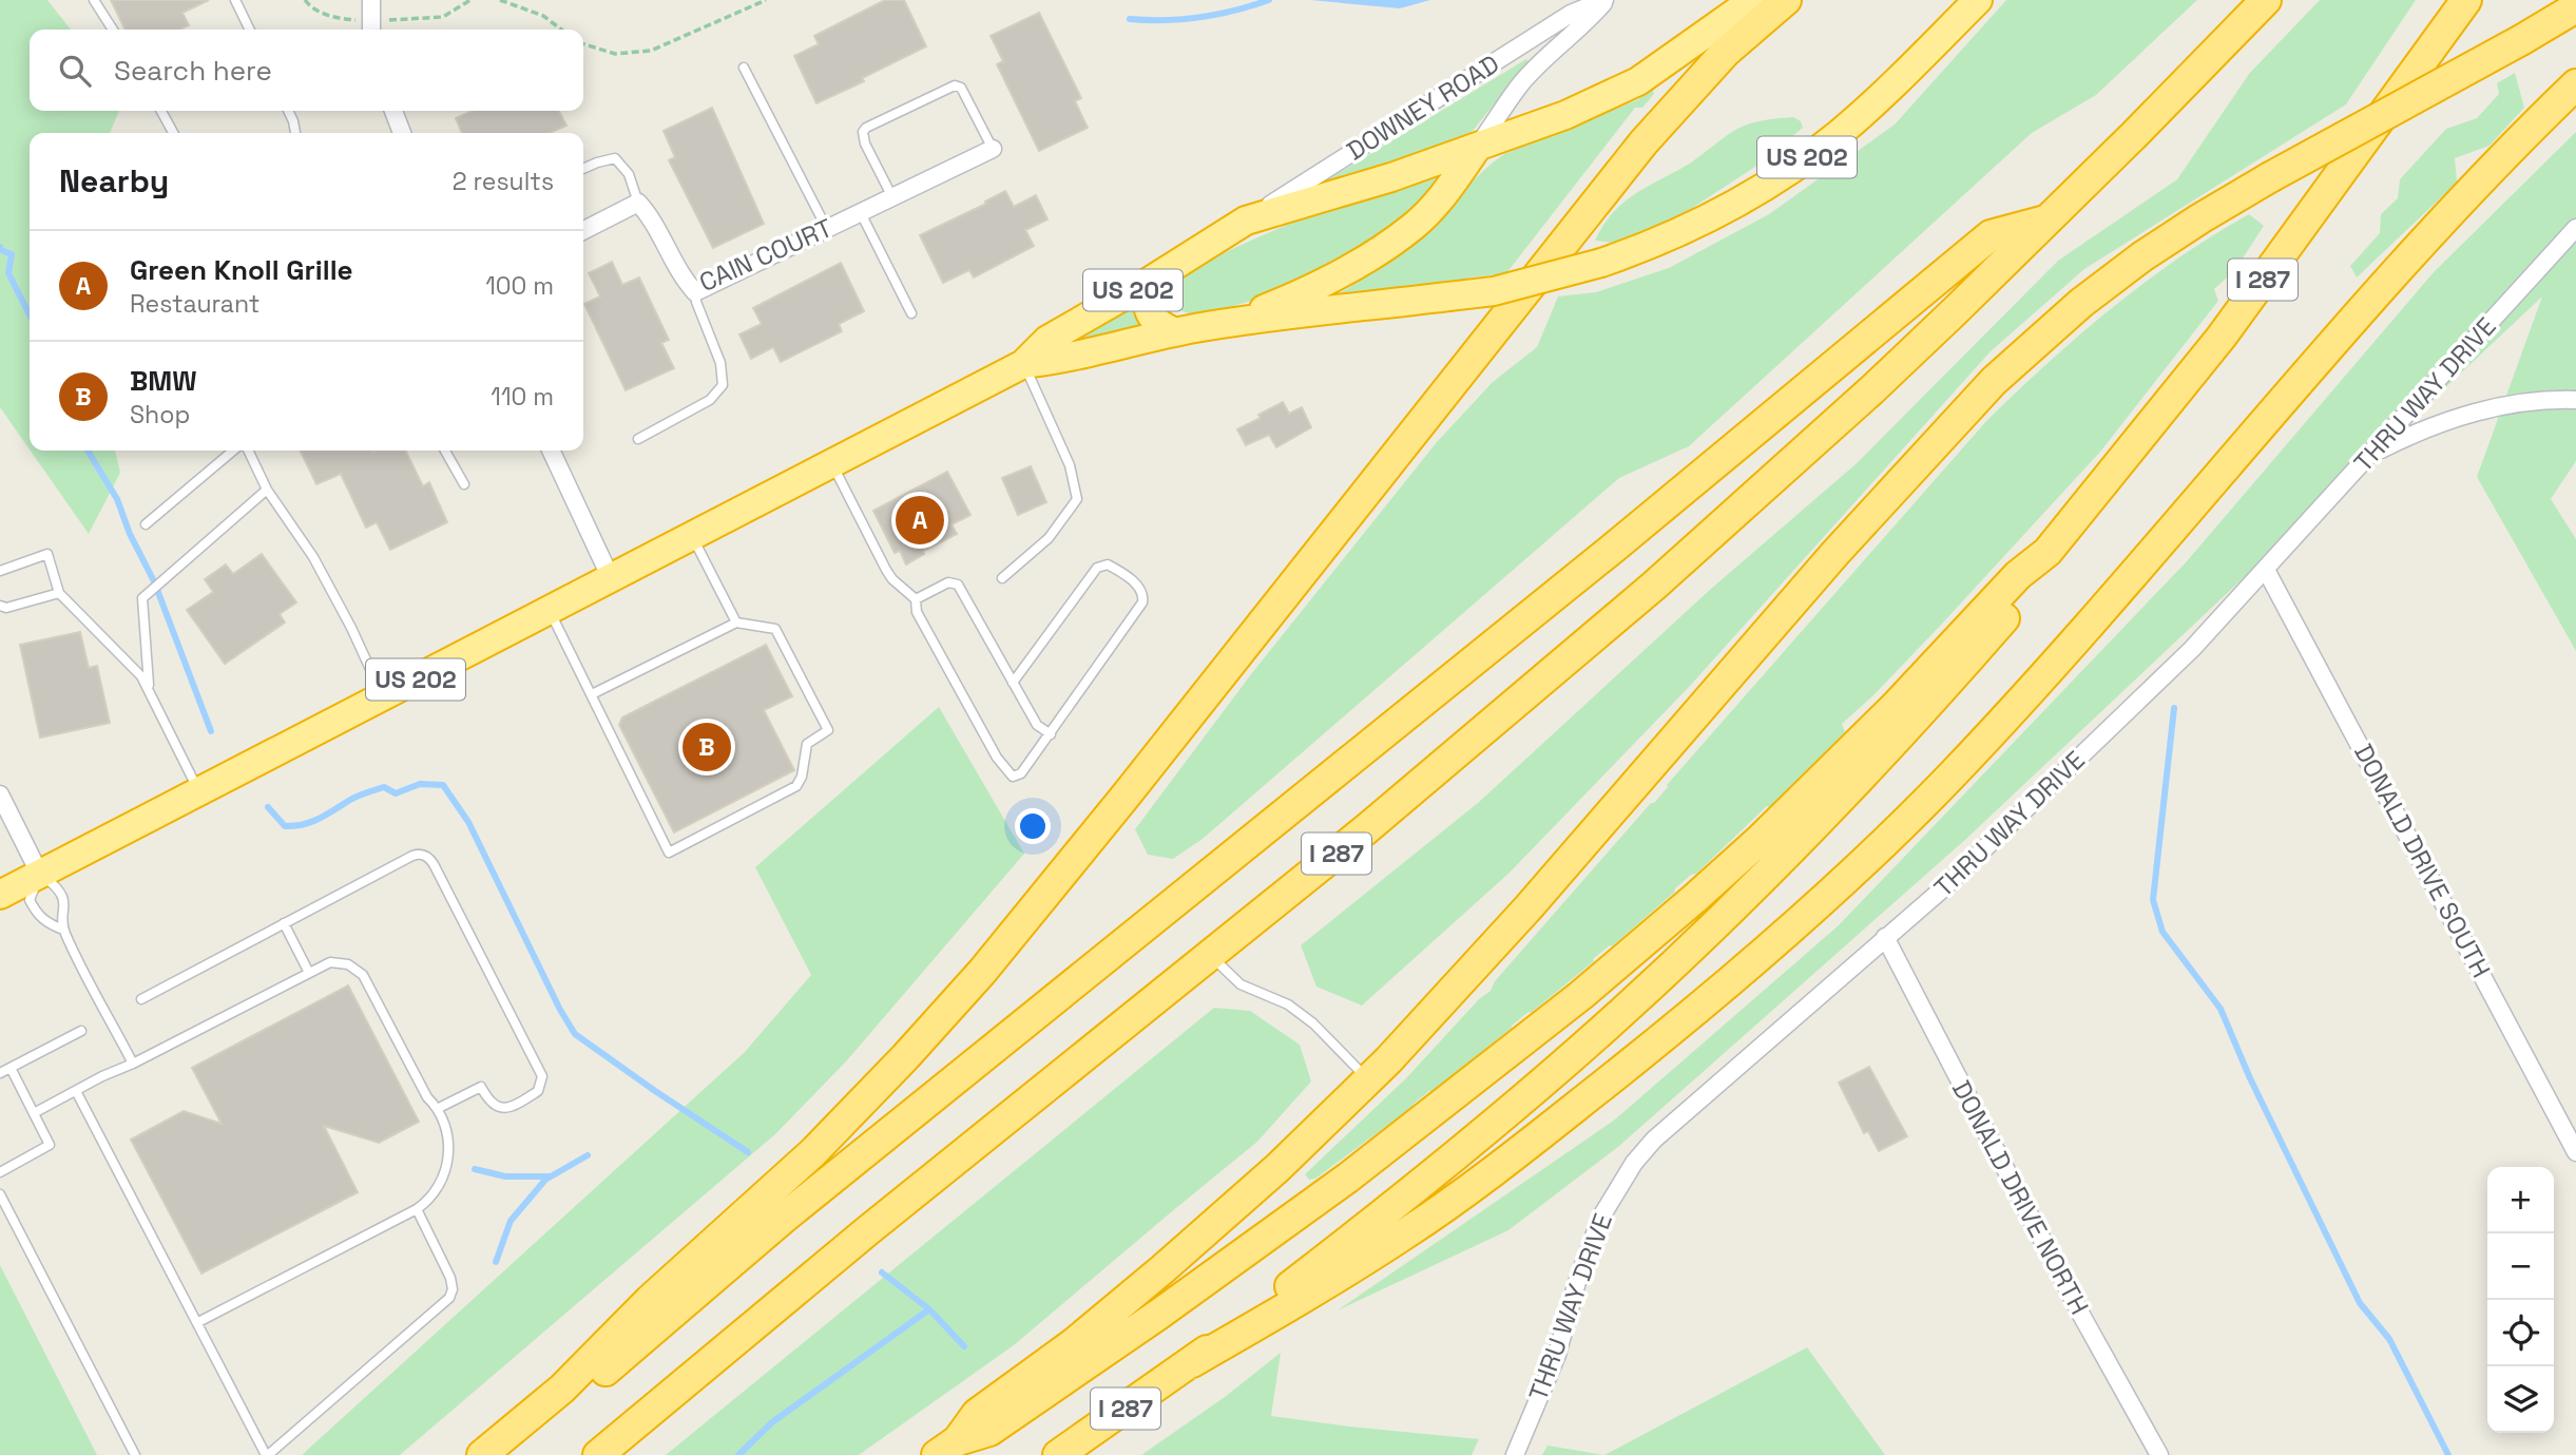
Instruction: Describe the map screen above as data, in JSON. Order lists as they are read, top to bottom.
{
  "streets": {
    "highway": ["US 202", "I 287"],
    "street": [
      "DOWNEY ROAD",
      "CAIN COURT",
      "THRU WAY DRIVE",
      "DONALD DRIVE SOUTH",
      "DONALD DRIVE NORTH"
    ]
  },
  "crossings": [
    ["DOWNEY ROAD", "US 202"],
    ["THRU WAY DRIVE", "DONALD DRIVE SOUTH"],
    ["THRU WAY DRIVE", "DONALD DRIVE NORTH"]
  ],
  "page": {
    "search": "Search here",
    "heading": ["Nearby", "2 results"],
    "list": [
      {
        "mark": "A",
        "name": "Green Knoll Grille",
        "note": "Restaurant",
        "value": "100 m"
      },
      {
        "mark": "B",
        "name": "BMW",
        "note": "Shop",
        "value": "110 m"
      }
    ],
    "pins": ["A", "B"],
    "map_buttons": ["+", "−"]
  }
}
